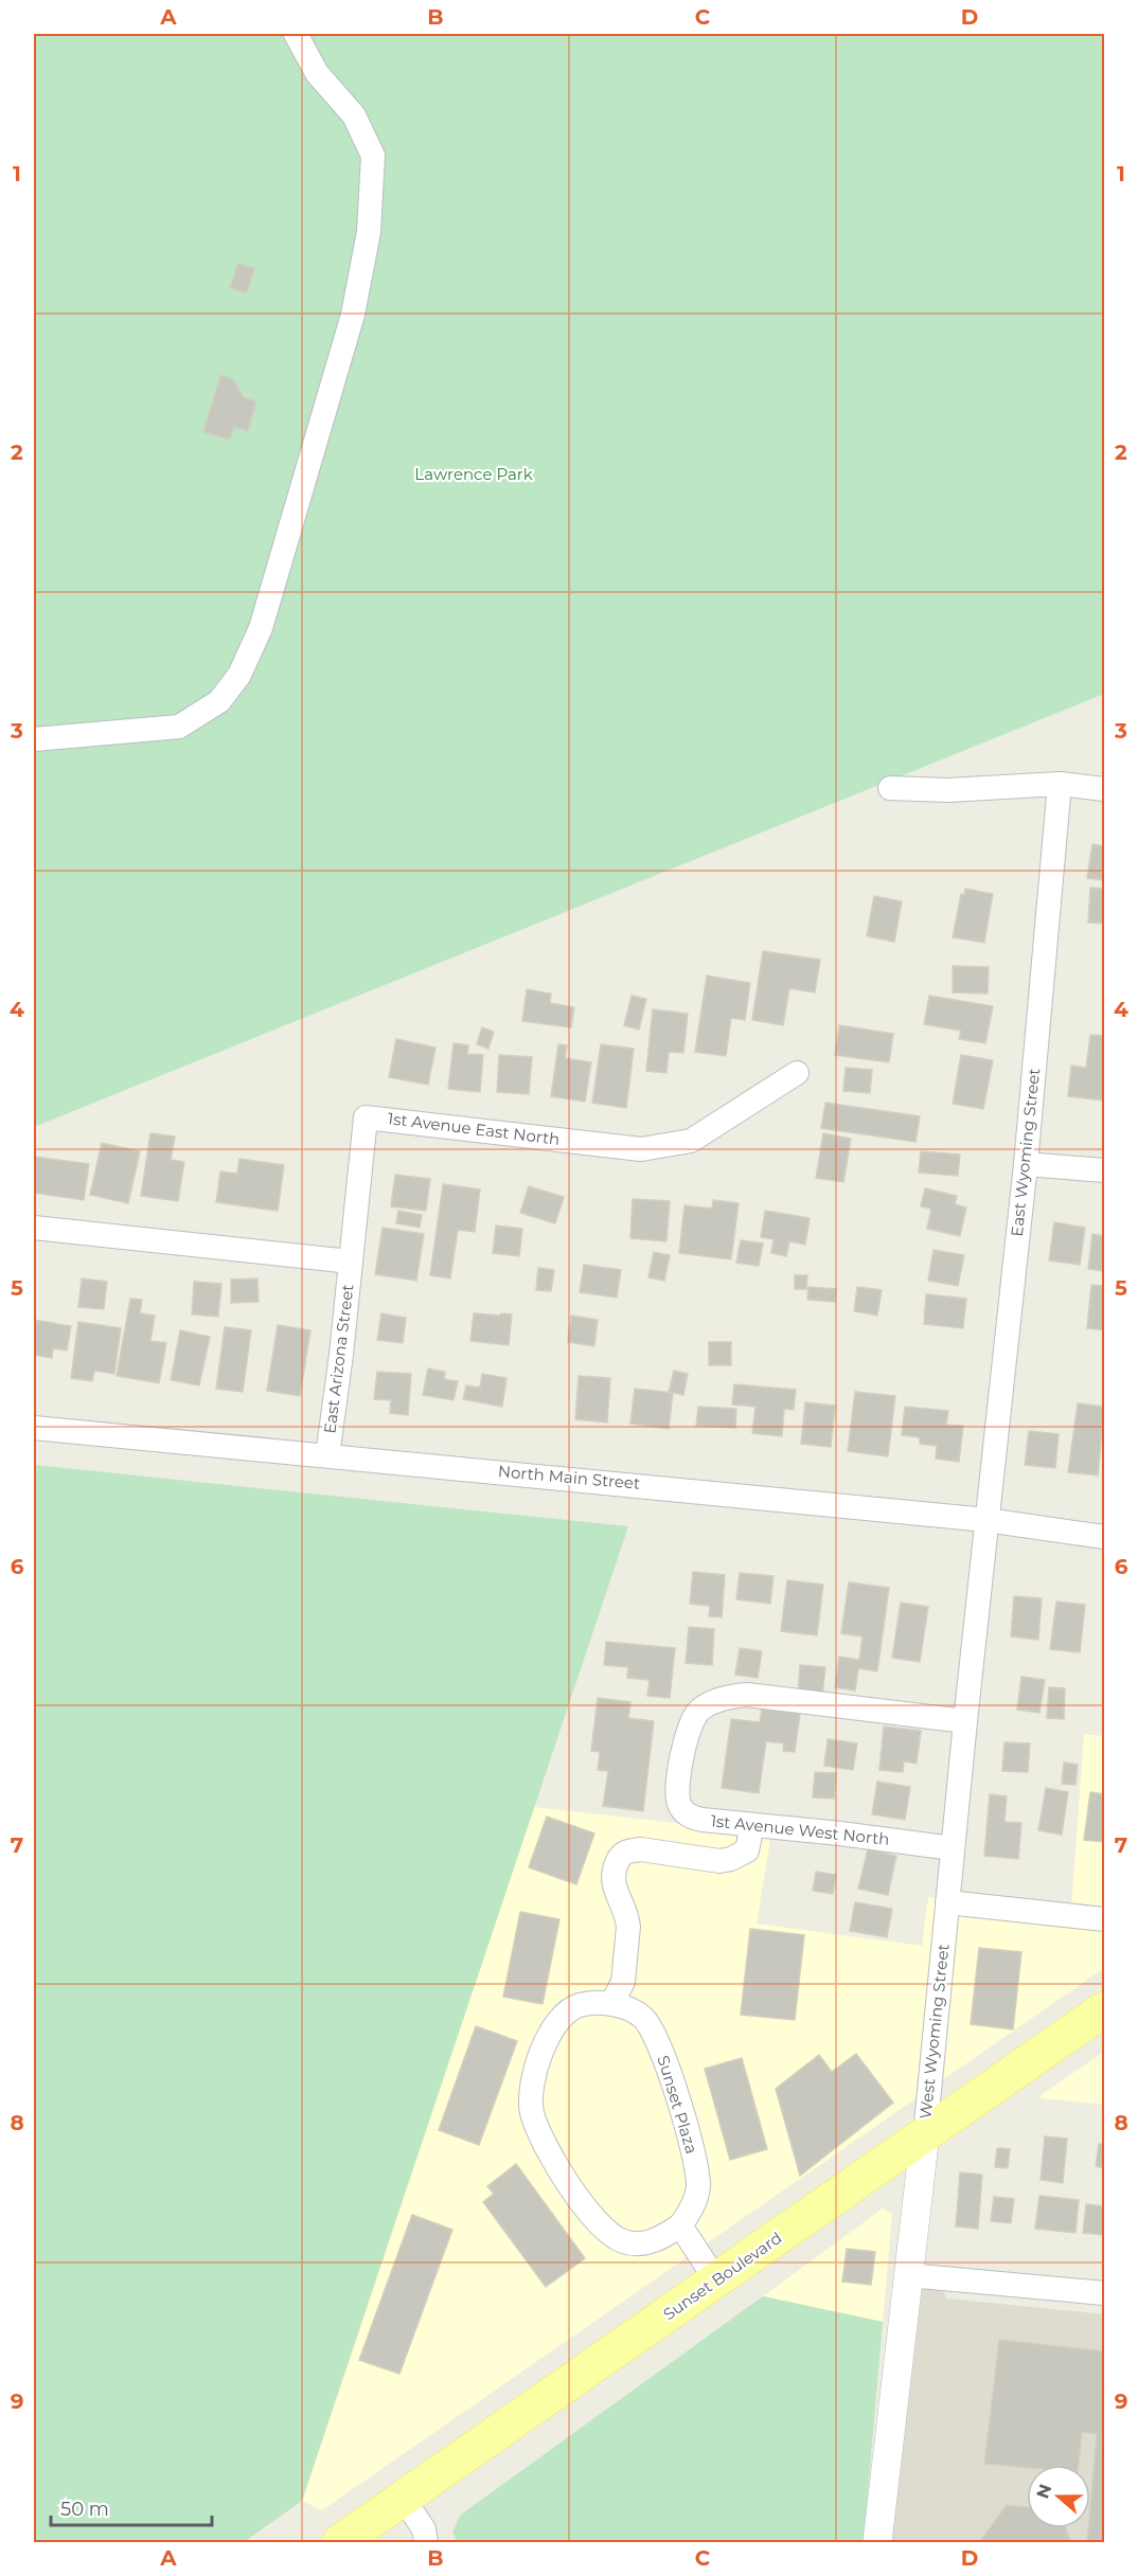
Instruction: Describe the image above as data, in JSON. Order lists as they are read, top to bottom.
{
  "streets": {
    "main road": ["Sunset Boulevard"],
    "street": [
      "1st Avenue East North",
      "East Wyoming Street",
      "East Arizona Street",
      "North Main Street",
      "1st Avenue West North",
      "West Wyoming Street",
      "Sunset Plaza"
    ]
  },
  "crossings": [
    ["1st Avenue East North", "East Arizona Street"],
    ["East Wyoming Street", "North Main Street"],
    ["East Wyoming Street", "West Wyoming Street"],
    ["East Arizona Street", "North Main Street"],
    ["North Main Street", "West Wyoming Street"],
    ["1st Avenue West North", "West Wyoming Street"],
    ["West Wyoming Street", "Sunset Boulevard"]
  ],
  "parks": ["Lawrence Park"],
  "scale_bar": "50 m",
  "north": "left",
  "grid": {
    "columns": [
      "A",
      "B",
      "C",
      "D"
    ],
    "rows": [
      "1",
      "2",
      "3",
      "4",
      "5",
      "6",
      "7",
      "8",
      "9"
    ]
  }
}
